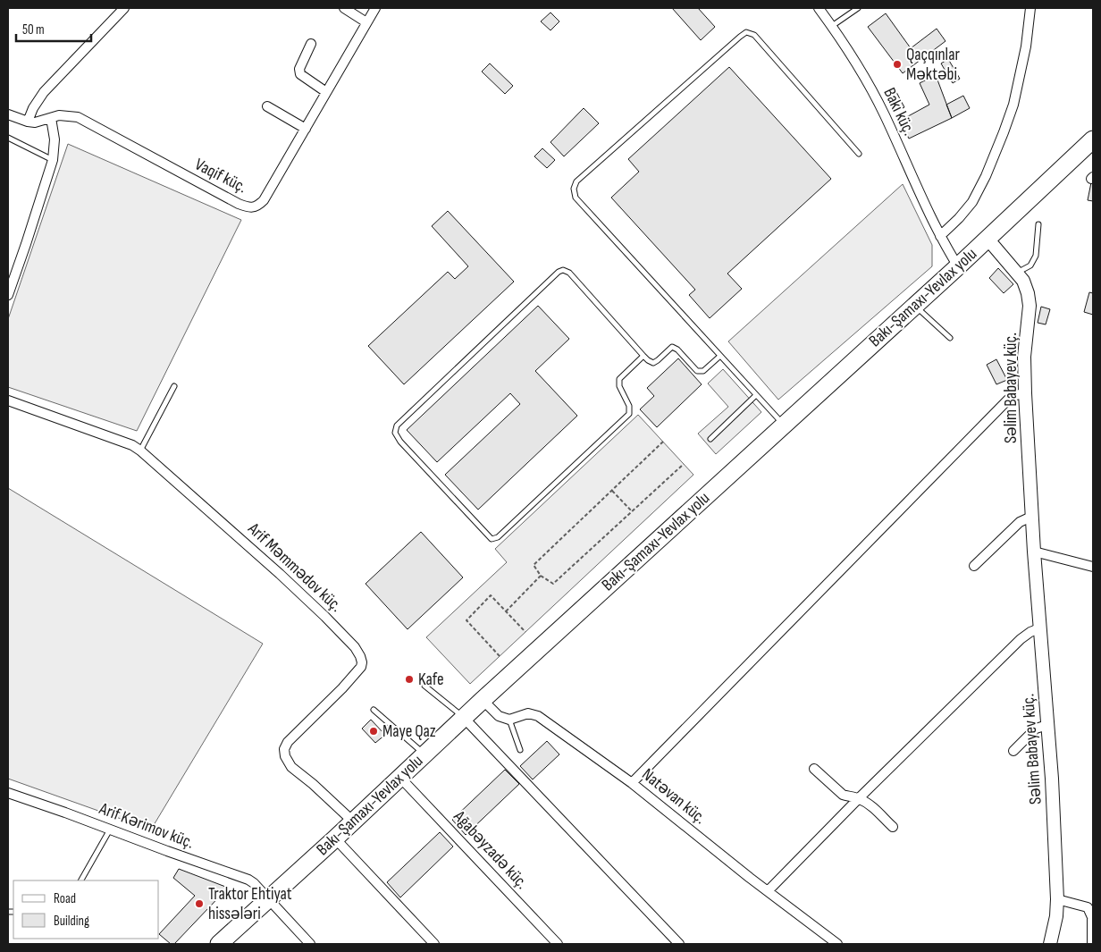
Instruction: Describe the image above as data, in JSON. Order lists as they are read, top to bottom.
{
  "streets": {
    "highway": ["Bakı-Şamaxı-Yevlax yolu"],
    "street": [
      "Bakı küç.",
      "Vaqif küç.",
      "Səlim Babayev küç.",
      "Arif Məmmədov küç.",
      "Natəvan küç.",
      "Arif Kərimov küç.",
      "Ağabəyzadə küç."
    ]
  },
  "crossings": [
    ["Bakı küç.", "Bakı-Şamaxı-Yevlax yolu"],
    ["Bakı-Şamaxı-Yevlax yolu", "Səlim Babayev küç."],
    ["Bakı-Şamaxı-Yevlax yolu", "Arif Məmmədov küç."],
    ["Bakı-Şamaxı-Yevlax yolu", "Arif Kərimov küç."],
    ["Bakı-Şamaxı-Yevlax yolu", "Ağabəyzadə küç."]
  ],
  "places": [
    "Qaçqınlar Məktəbi",
    "Kafe",
    "Maye Qaz",
    "Traktor Ehtiyat hissələri"
  ],
  "legend": ["Road", "Building"],
  "scale_bar": "50 m"
}
